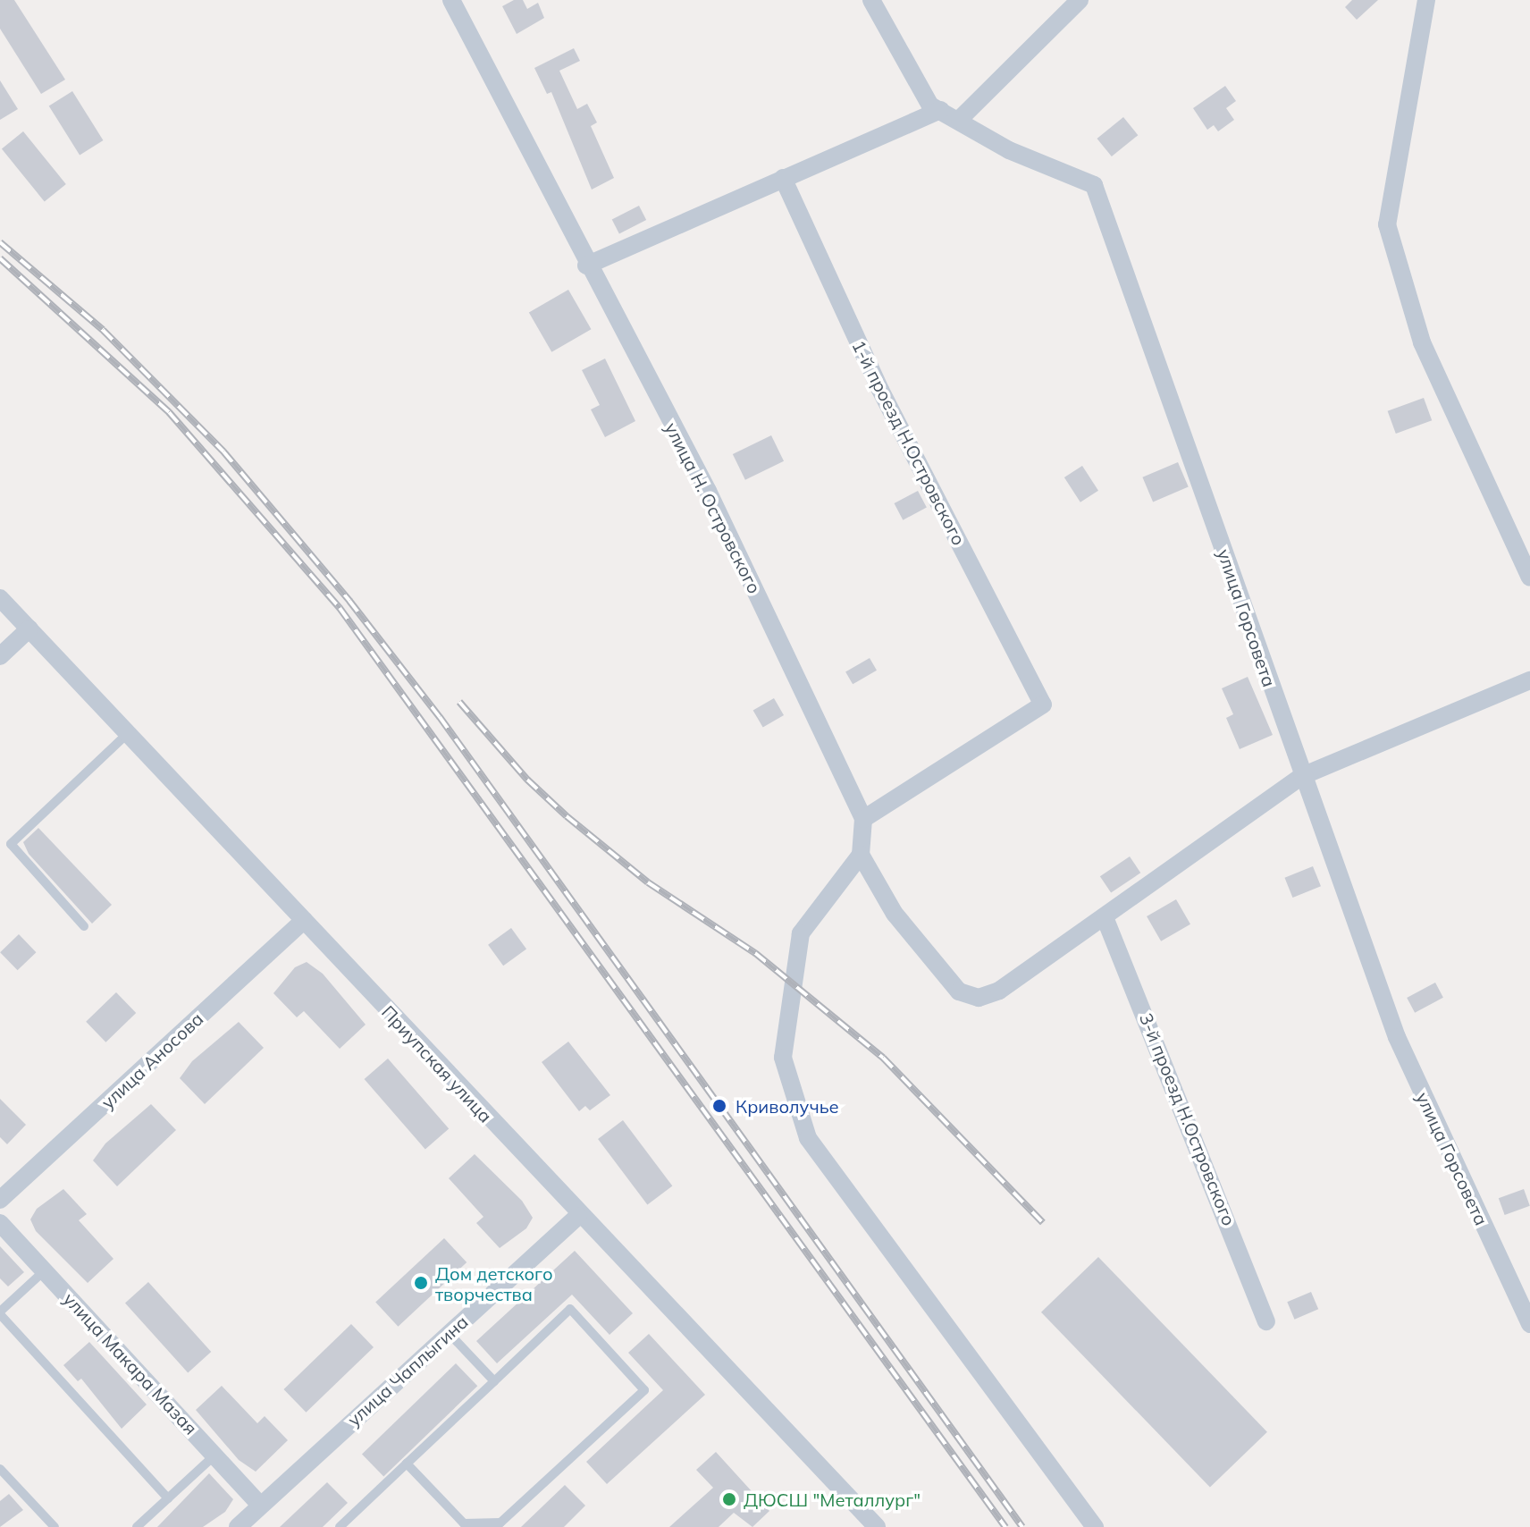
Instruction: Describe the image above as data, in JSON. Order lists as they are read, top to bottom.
{
  "streets": {
    "street": [
      "1-й проезд Н.Островского",
      "улица Н. Островского",
      "улица Горсовета",
      "улица Аносова",
      "Приупская улица",
      "3-й проезд Н.Островского",
      "улица Макара Мазая",
      "улица Чаплыгина"
    ]
  },
  "crossings": [
    ["1-й проезд Н.Островского", "улица Н. Островского"],
    ["улица Аносова", "Приупская улица"],
    ["Приупская улица", "улица Чаплыгина"],
    ["улица Макара Мазая", "улица Чаплыгина"]
  ],
  "places": ["Криволучье", "Дом детского творчества", "ДЮСШ \"Металлург\""]
}
